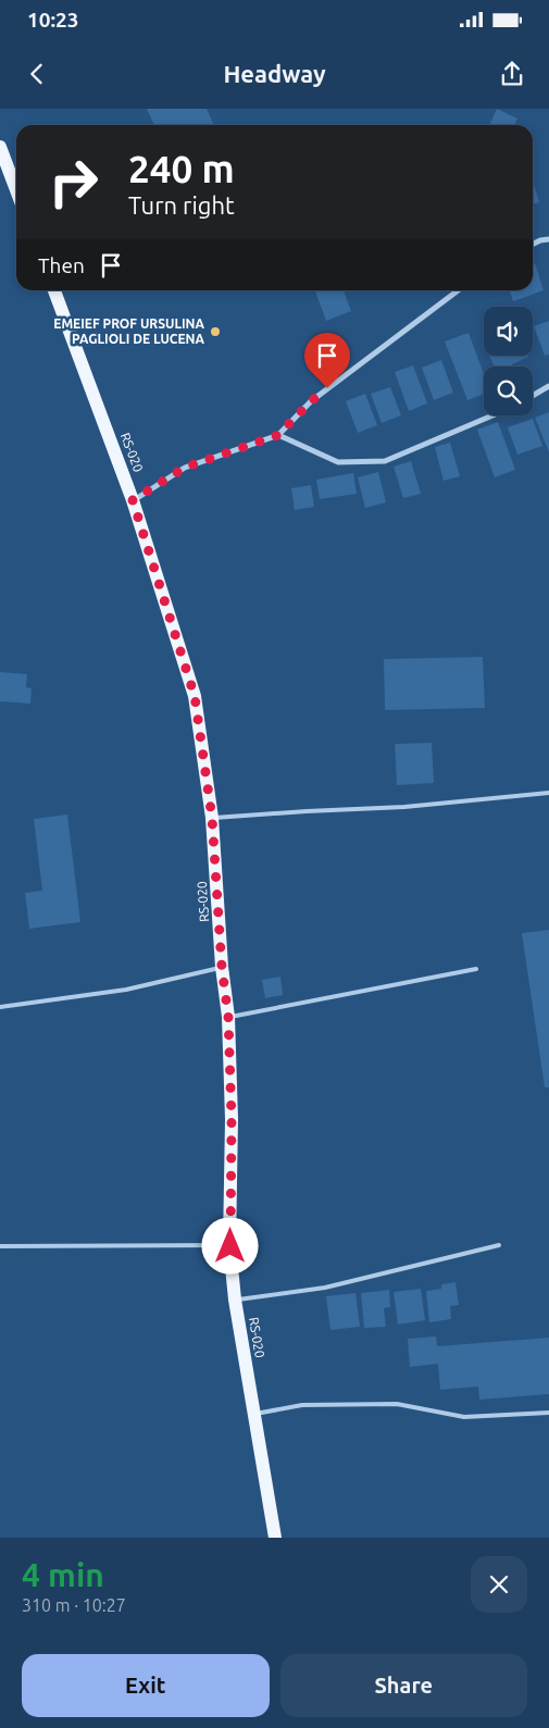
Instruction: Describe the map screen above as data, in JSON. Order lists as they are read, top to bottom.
{
  "streets": {
    "main road": ["RS-020"]
  },
  "places": ["EMEIEF PROF URSULINA PAGLIOLI DE LUCENA"],
  "page": {
    "status": "10:23",
    "header": "Headway",
    "turn": ["240 m", "Turn right"],
    "then": "Then",
    "heading": ["4 min", "310 m · 10:27"],
    "buttons": ["Exit", "Share"]
  }
}
